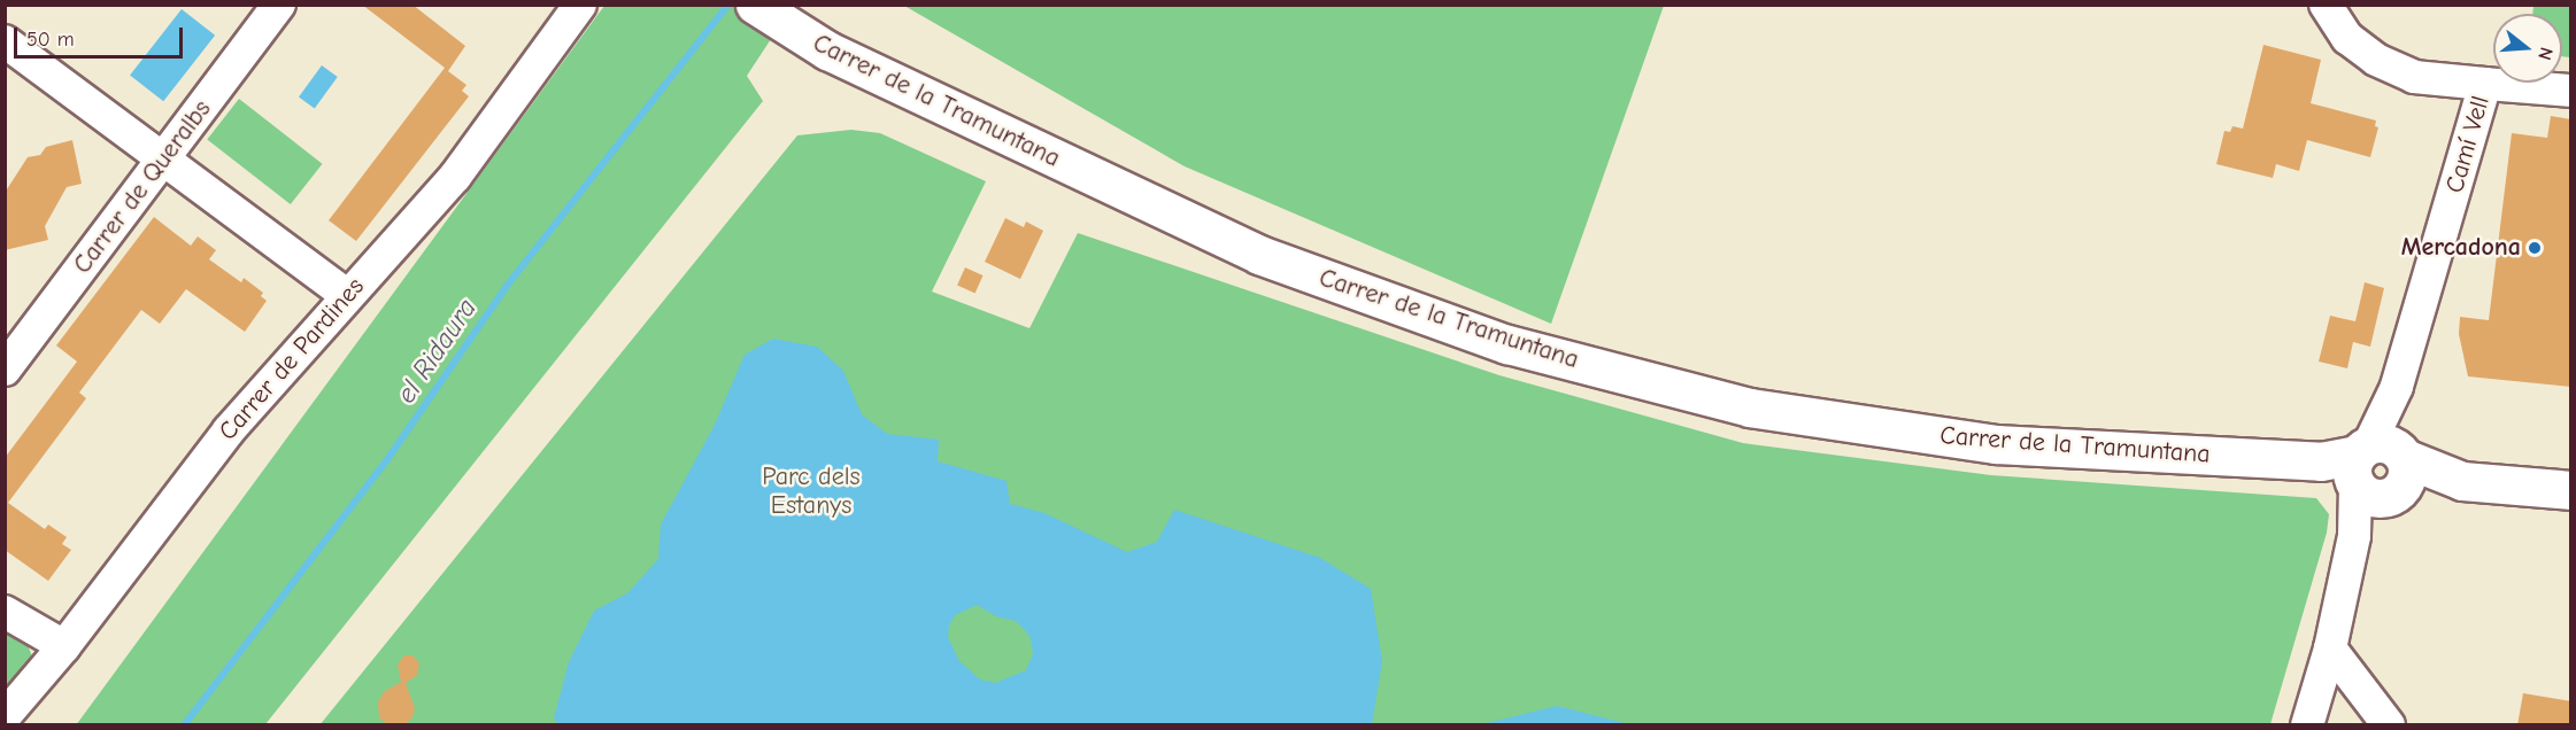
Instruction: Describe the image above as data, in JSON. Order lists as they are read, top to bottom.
{
  "streets": {
    "main road": ["Carrer de la Tramuntana"],
    "street": ["Camí Vell", "Carrer de Queralbs", "Carrer de Pardines"]
  },
  "crossings": [
    ["Carrer de la Tramuntana", "Camí Vell"]
  ],
  "water": ["el Ridaura"],
  "parks": ["Parc dels Estanys"],
  "places": ["Mercadona"],
  "scale_bar": "50 m",
  "north": "right"
}
